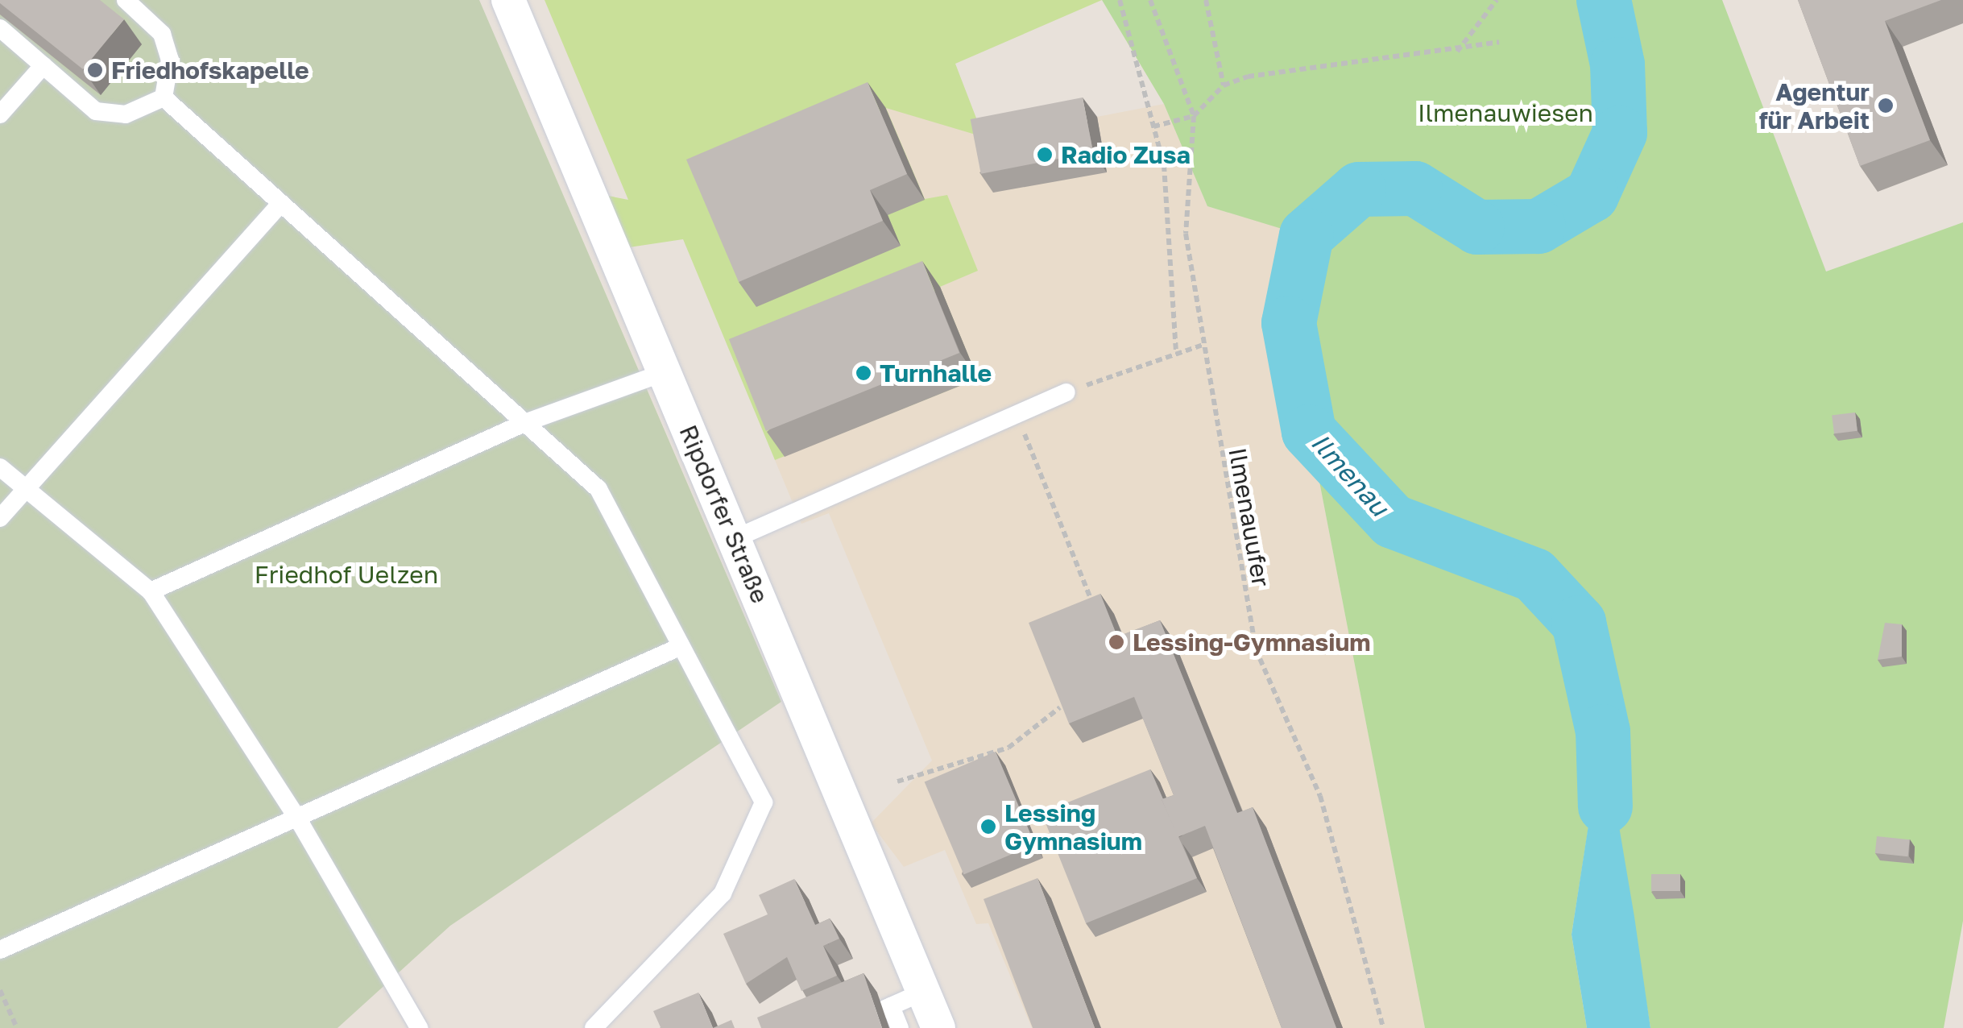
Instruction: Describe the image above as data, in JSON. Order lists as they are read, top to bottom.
{
  "streets": {
    "street": ["Ripdorfer Straße"],
    "path": ["Ilmenauufer"]
  },
  "water": ["Ilmenau"],
  "parks": ["Ilmenauwiesen", "Friedhof Uelzen"],
  "places": [
    "Friedhofskapelle",
    "Agentur für Arbeit",
    "Radio Zusa",
    "Turnhalle",
    "Lessing-Gymnasium",
    "Lessing Gymnasium"
  ]
}
